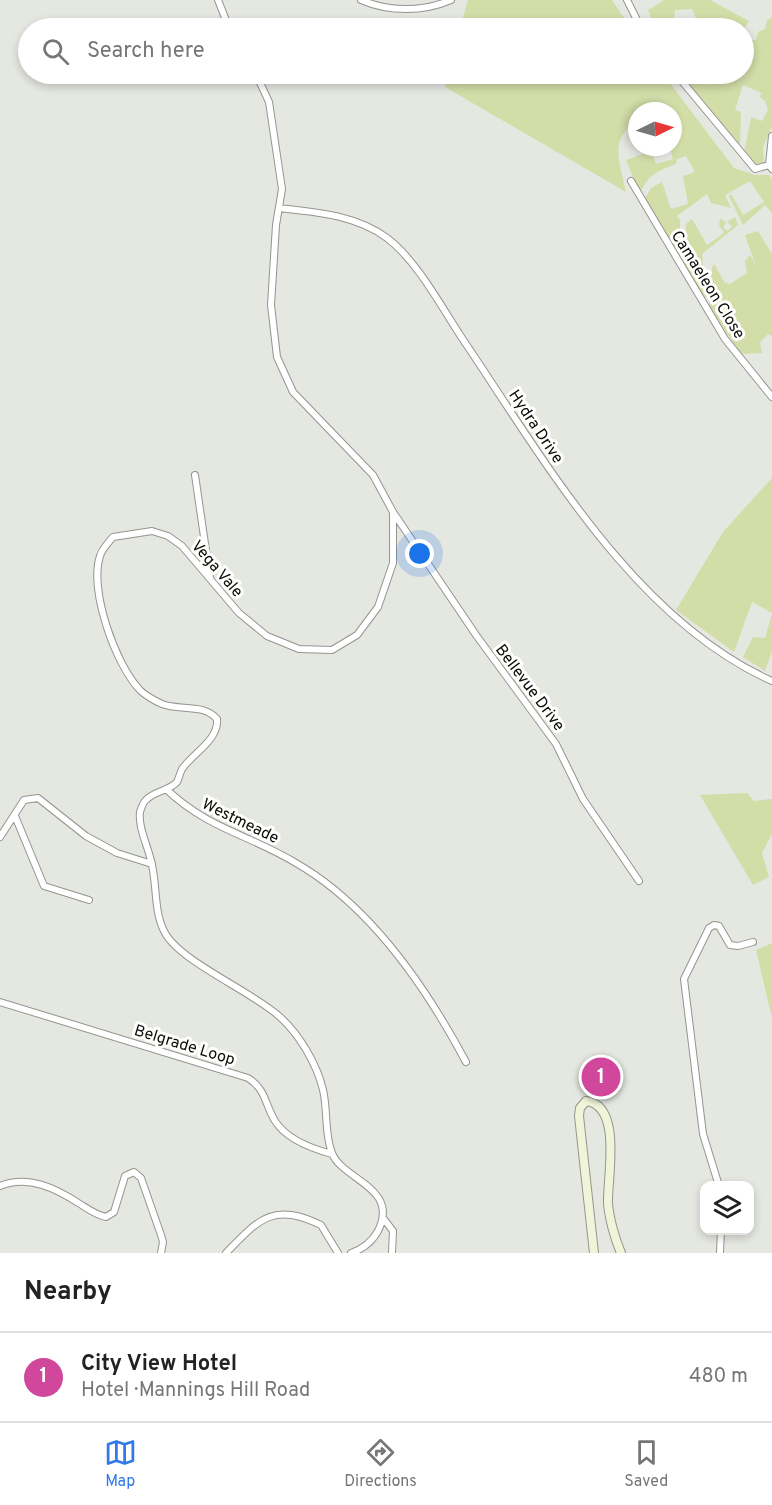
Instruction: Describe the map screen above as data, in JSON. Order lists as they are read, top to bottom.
{
  "streets": {
    "street": [
      "Camaeleon Close",
      "Hydra Drive",
      "Vega Vale",
      "Bellevue Drive",
      "Westmeade",
      "Belgrade Loop"
    ]
  },
  "crossings": [
    ["Hydra Drive", "Bellevue Drive"],
    ["Vega Vale", "Bellevue Drive"],
    ["Vega Vale", "Westmeade"]
  ],
  "north": "right",
  "page": {
    "search": "Search here",
    "pins": "1",
    "heading": "Nearby",
    "list": [
      {
        "mark": "1",
        "name": "City View Hotel",
        "note": "Hotel · Mannings Hill Road",
        "value": "480 m"
      }
    ],
    "nav": ["Map", "Directions", "Saved"]
  }
}
